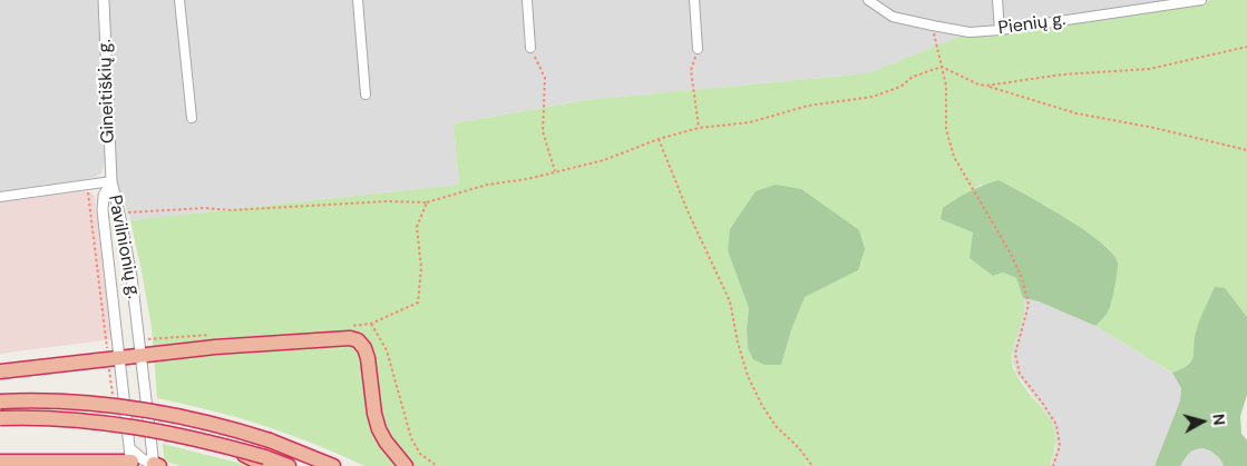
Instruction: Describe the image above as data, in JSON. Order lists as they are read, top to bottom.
{
  "streets": {
    "street": ["Pienių g.", "Gineitiškių g.", "Pavilnionių g."]
  },
  "crossings": [
    ["Gineitiškių g.", "Pavilnionių g."]
  ],
  "north": "right"
}
